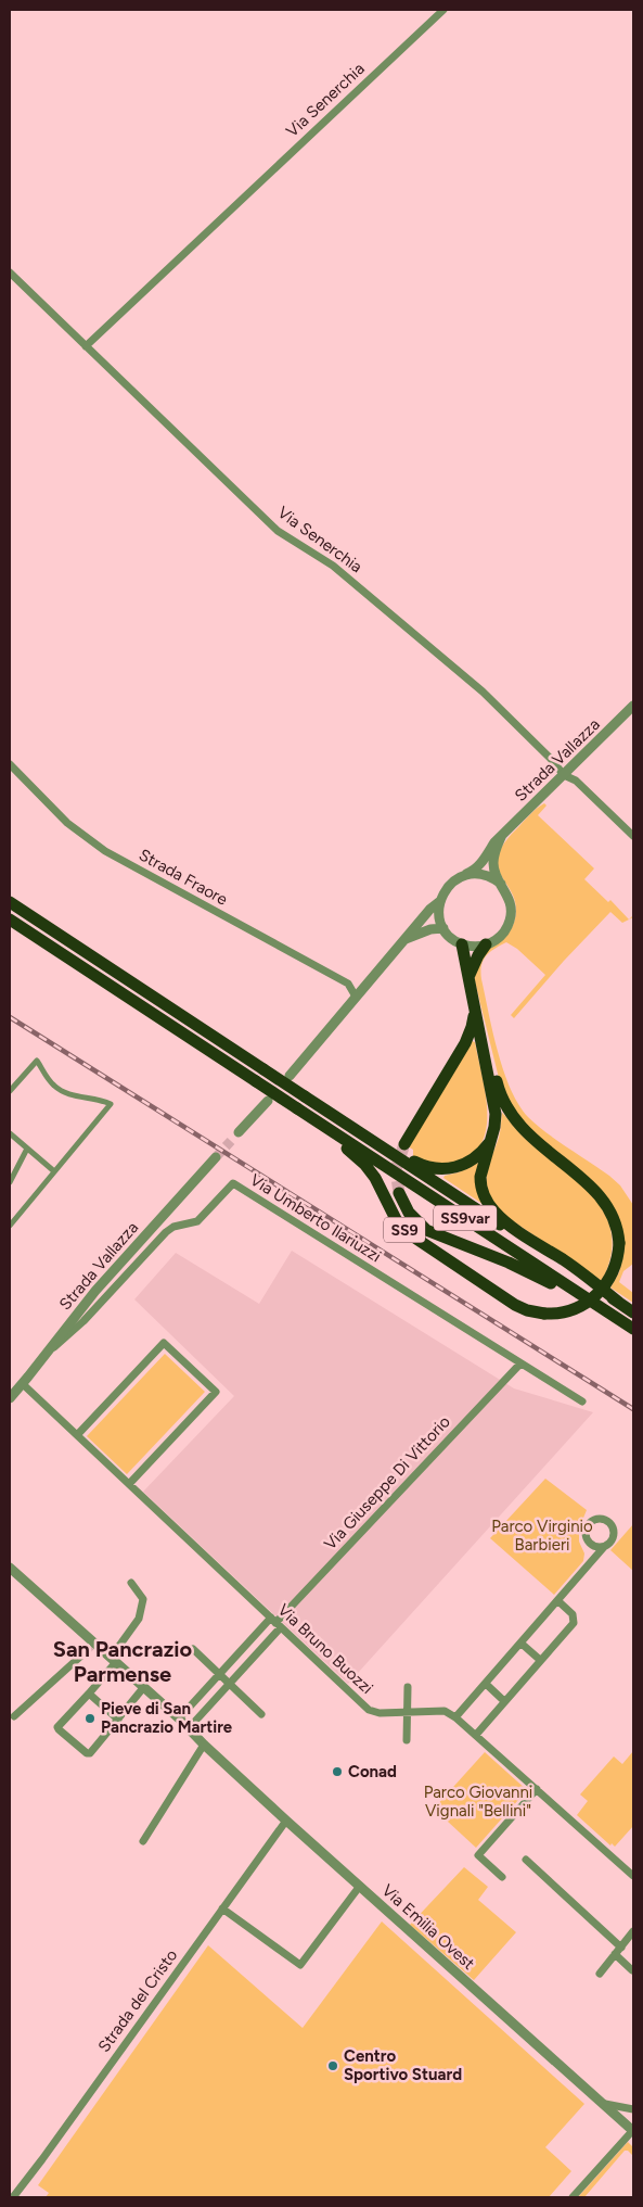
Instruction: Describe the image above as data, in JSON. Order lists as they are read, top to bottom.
{
  "streets": {
    "highway": ["SS9var", "SS9"],
    "street": [
      "Via Senerchia",
      "Strada Vallazza",
      "Strada Fraore",
      "Via Umberto Ilariuzzi",
      "Via Giuseppe Di Vittorio",
      "Via Bruno Buozzi",
      "Via Emilia Ovest",
      "Strada del Cristo"
    ]
  },
  "crossings": [
    ["Via Senerchia", "Strada Vallazza"],
    ["Strada Vallazza", "Strada Fraore"],
    ["Strada Vallazza", "Via Umberto Ilariuzzi"],
    ["Strada Vallazza", "SS9"],
    ["Strada Vallazza", "Via Bruno Buozzi"],
    ["Via Umberto Ilariuzzi", "Via Giuseppe Di Vittorio"],
    ["SS9var", "SS9"],
    ["Via Giuseppe Di Vittorio", "Via Bruno Buozzi"],
    ["Via Emilia Ovest", "Strada del Cristo"]
  ],
  "districts": ["San Pancrazio Parmense"],
  "parks": ["Parco Virginio Barbieri", "Parco Giovanni Vignali \"Bellini\""],
  "places": ["Pieve di San Pancrazio Martire", "Conad", "Centro Sportivo Stuard"]
}
